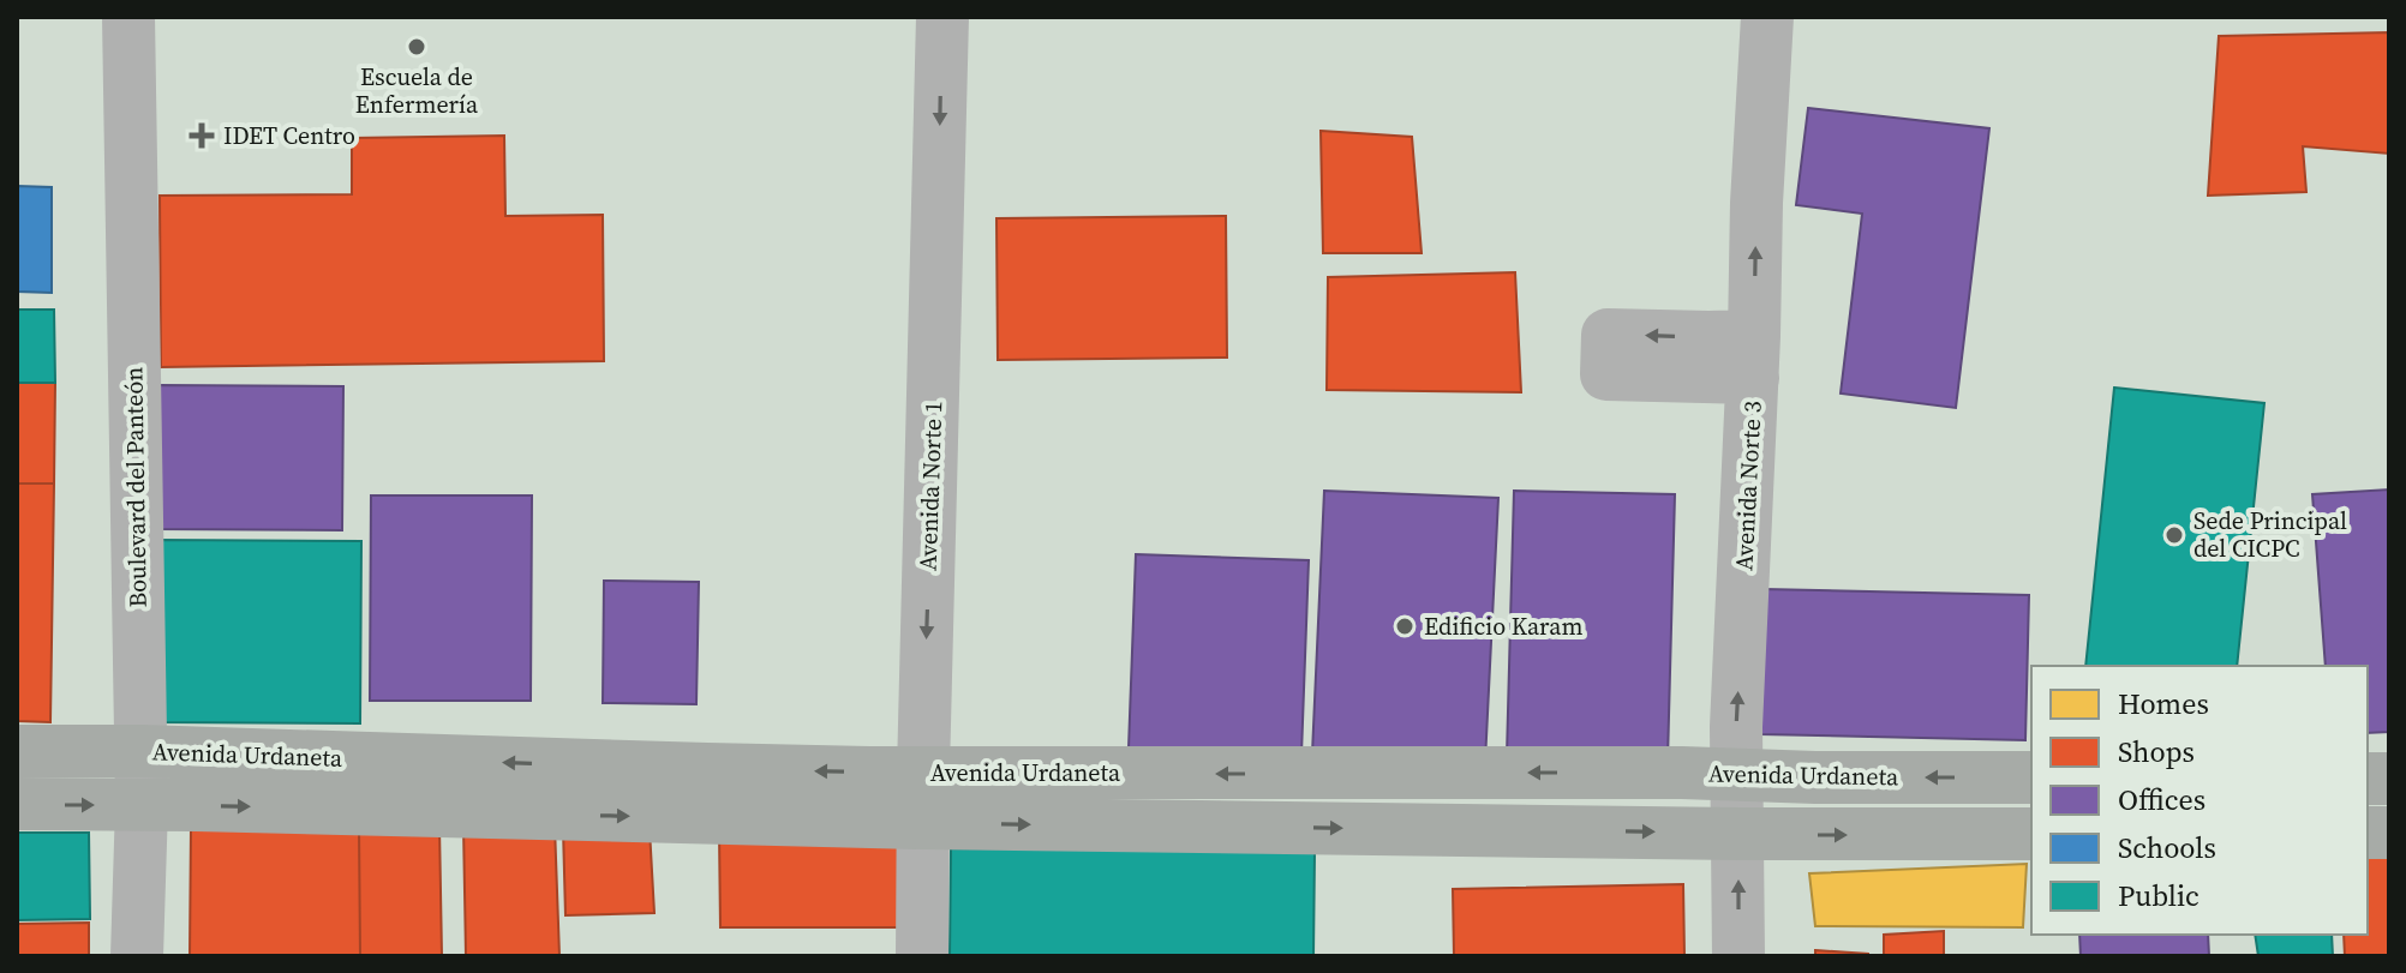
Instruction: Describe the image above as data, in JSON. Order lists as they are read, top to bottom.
{
  "streets": {
    "main road": ["Avenida Urdaneta"],
    "street": ["Avenida Norte 1", "Avenida Norte 3", "Boulevard del Panteón"]
  },
  "crossings": [
    ["Avenida Norte 1", "Avenida Urdaneta"],
    ["Avenida Norte 3", "Avenida Urdaneta"],
    ["Boulevard del Panteón", "Avenida Urdaneta"]
  ],
  "one_way": ["Avenida Norte 1", "Avenida Norte 3"],
  "places": {
    "other": ["Escuela de Enfermería", "Sede Principal del CICPC", "Edificio Karam"],
    "health": ["IDET Centro"]
  },
  "legend": [
    "Homes",
    "Shops",
    "Offices",
    "Schools",
    "Public"
  ]
}
